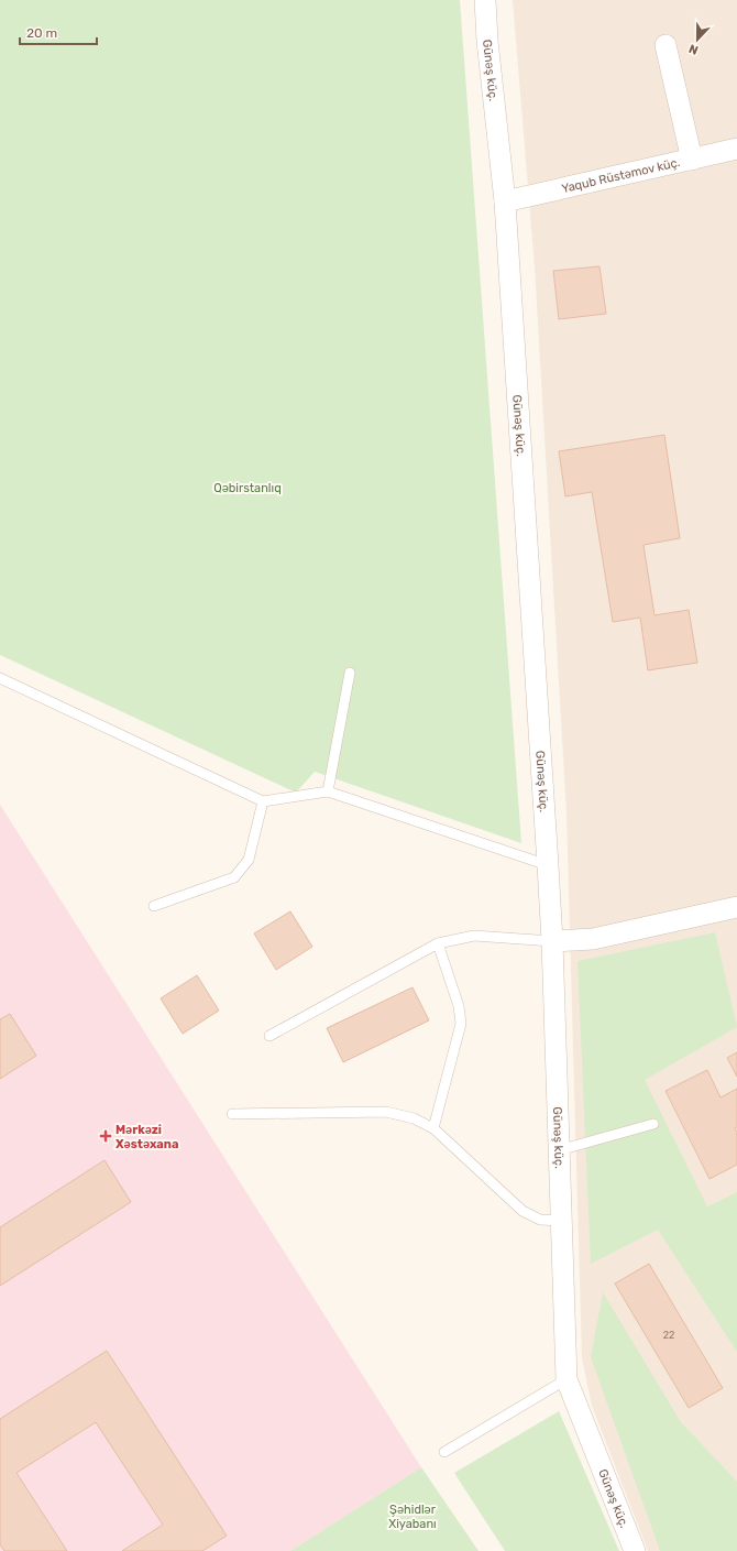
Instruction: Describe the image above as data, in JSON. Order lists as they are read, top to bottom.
{
  "streets": {
    "street": ["Günəş küç.", "Yaqub Rüstəmov küç."]
  },
  "crossings": [
    ["Günəş küç.", "Yaqub Rüstəmov küç."]
  ],
  "parks": ["Qəbirstanlıq", "Şəhidlər Xiyabanı"],
  "places": {
    "health": ["Mərkəzi Xəstəxana"]
  },
  "house_numbers": ["22"],
  "scale_bar": "20 m",
  "north": "bottom"
}
